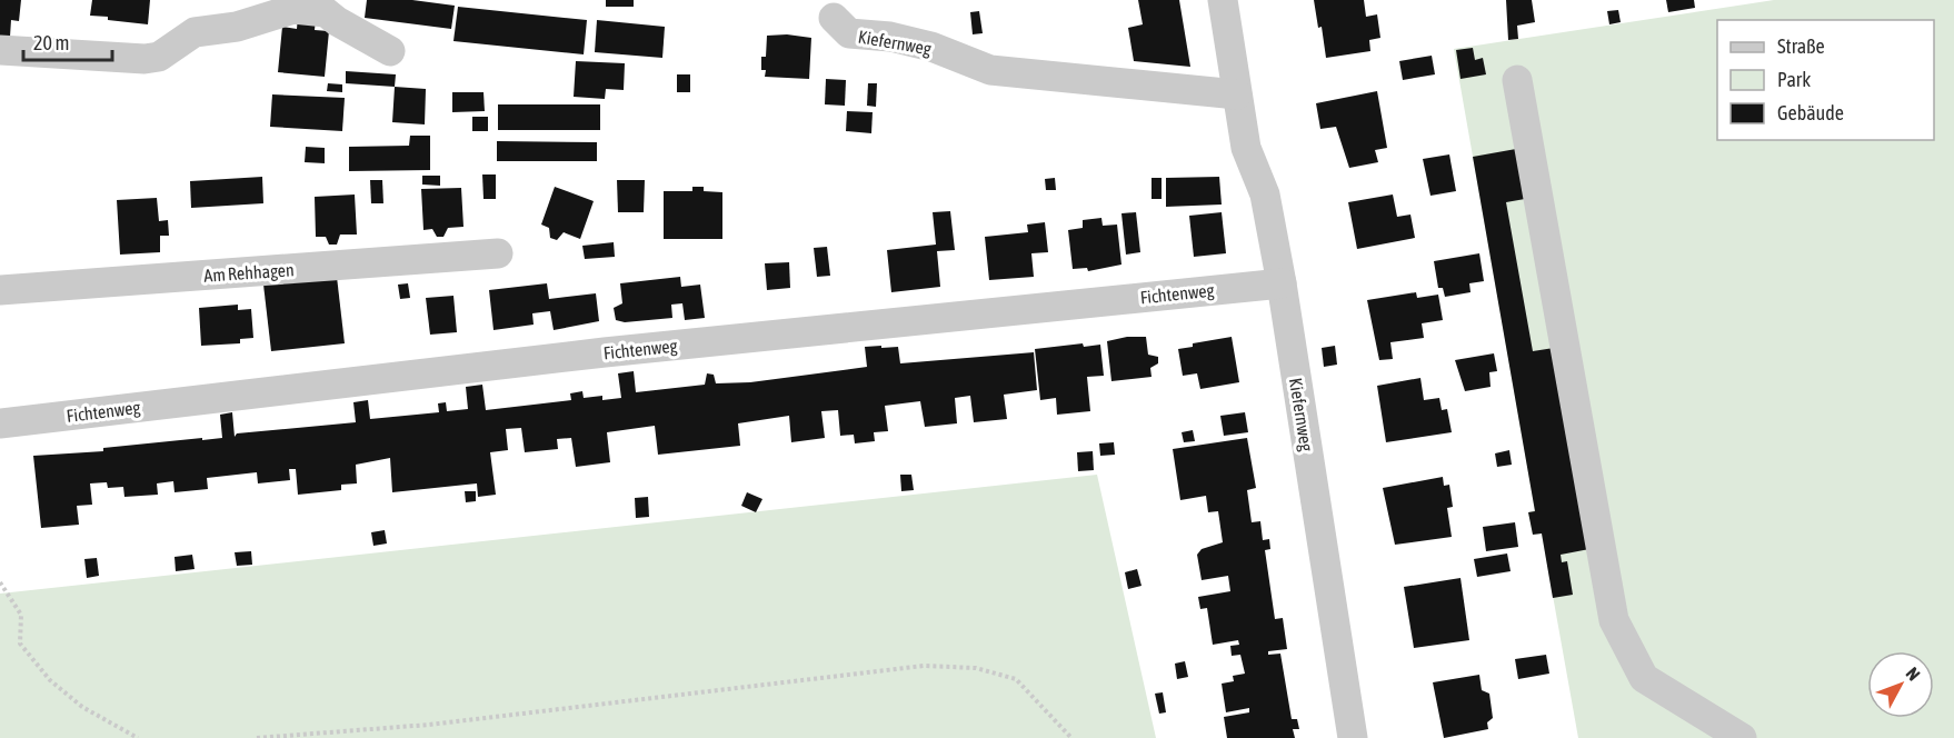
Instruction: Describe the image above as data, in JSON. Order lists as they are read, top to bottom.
{
  "streets": {
    "street": ["Kiefernweg", "Am Rehhagen", "Fichtenweg"]
  },
  "crossings": [
    ["Kiefernweg", "Fichtenweg"]
  ],
  "legend": ["Straße", "Park", "Gebäude"],
  "scale_bar": "20 m",
  "north": "top right"
}
